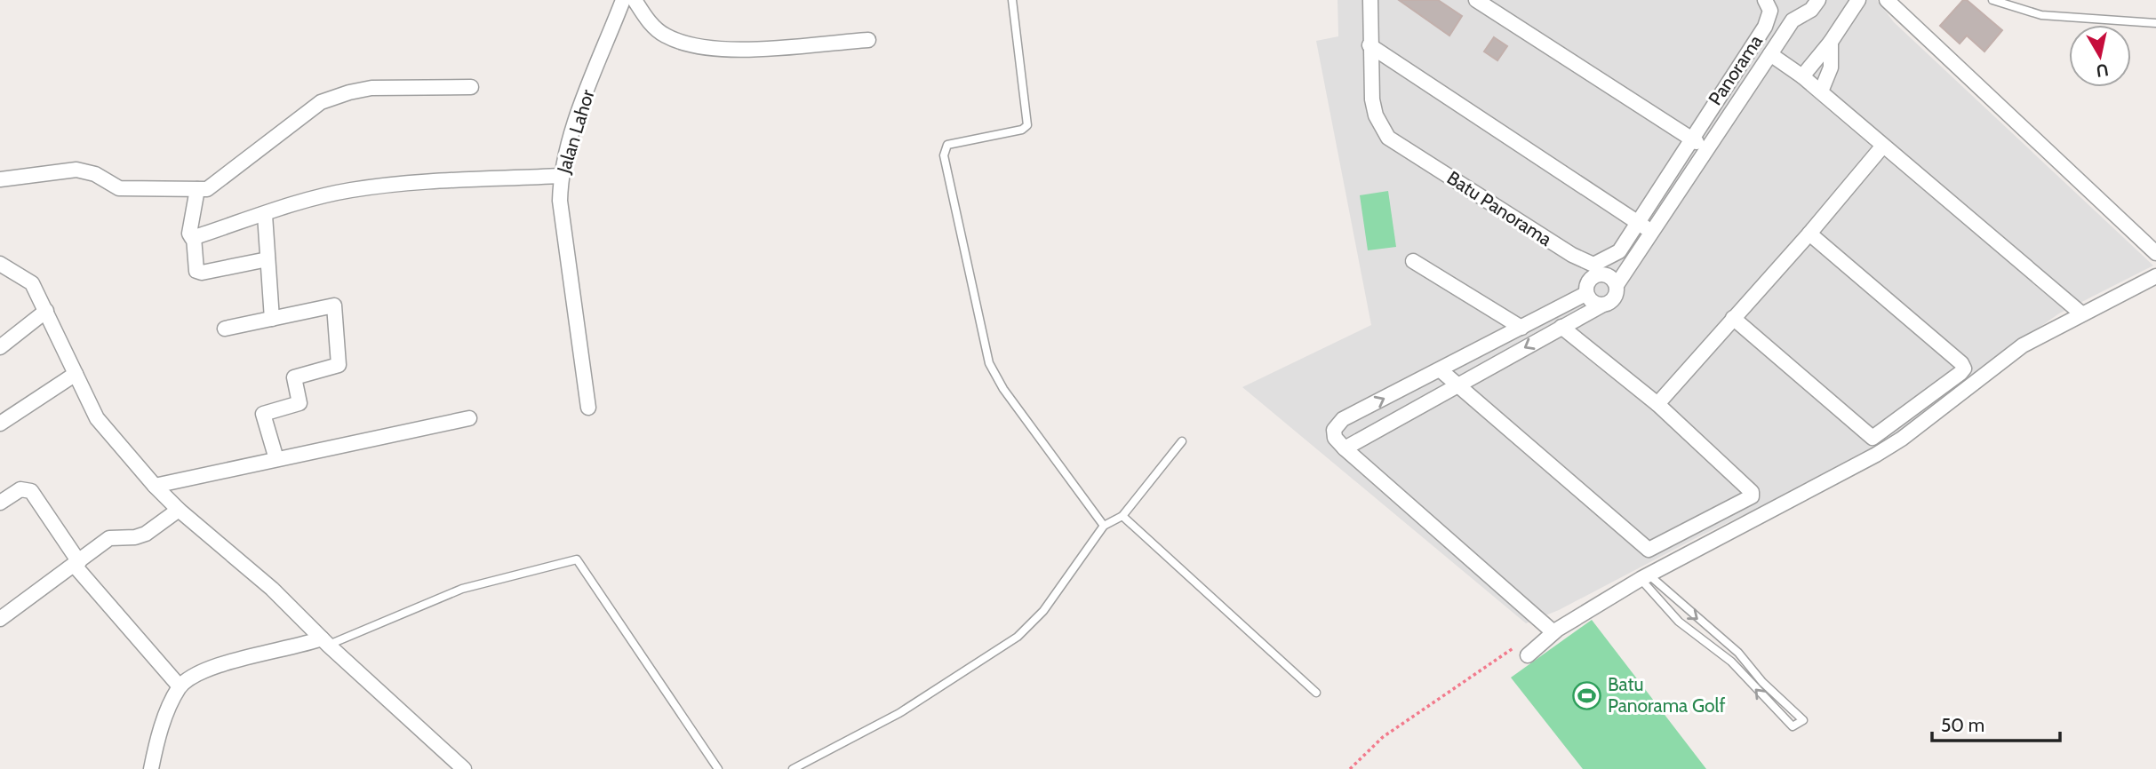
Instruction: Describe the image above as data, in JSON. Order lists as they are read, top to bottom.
{
  "streets": {
    "street": ["Panorama", "Jalan Lahor", "Batu Panorama"]
  },
  "places": {
    "sports": ["Batu Panorama Golf"]
  },
  "scale_bar": "50 m",
  "north": "bottom"
}
